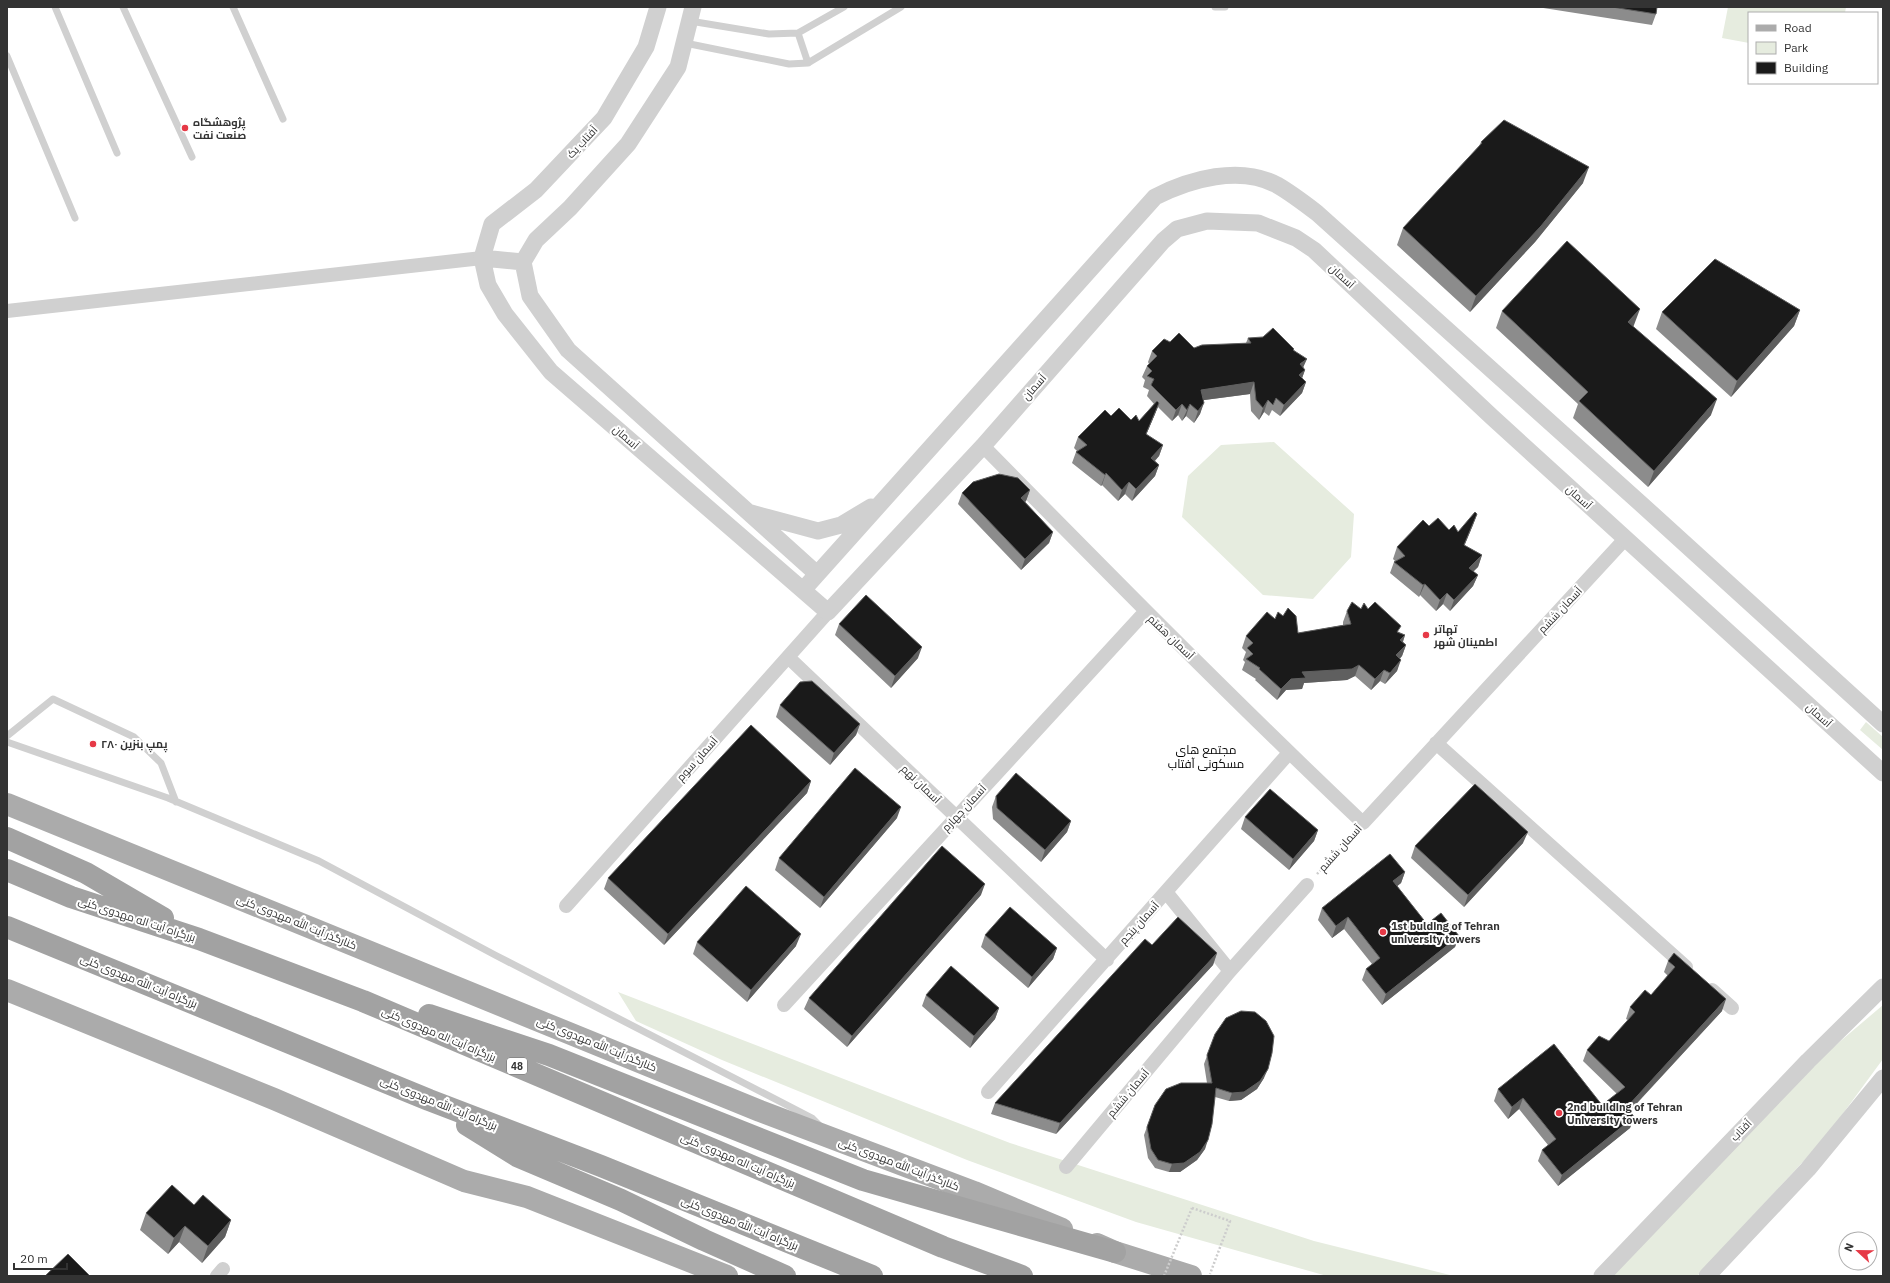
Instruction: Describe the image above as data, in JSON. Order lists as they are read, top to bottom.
{
  "streets": {
    "highway": ["بزرگراه آیت اله مهدوی کنی", "بزرگراه آیت الله مهدوی کنی", "48"],
    "main road": ["کنارگذر آیت الله مهدوی کنی"],
    "street": [
      "آفتاب یک",
      "آسمان",
      "آسمان ششم",
      "آسمان هفتم",
      "آسمان سوم",
      "آسمان نهم",
      "آسمان چهارم",
      "آسمان پنجم",
      "آفتاب"
    ]
  },
  "crossings": [
    ["آفتاب یک", "آسمان"],
    ["آسمان", "آسمان ششم"],
    ["آسمان", "آسمان هفتم"],
    ["آسمان", "آسمان سوم"],
    ["آسمان ششم", "آسمان هفتم"],
    ["آسمان هفتم", "آسمان چهارم"],
    ["آسمان هفتم", "آسمان پنجم"],
    ["آسمان سوم", "آسمان نهم"],
    ["آسمان نهم", "آسمان چهارم"],
    ["آسمان نهم", "آسمان پنجم"]
  ],
  "districts": ["مجتمع های مسکونی آفتاب"],
  "places": [
    "پژوهشگاه صنعت نفت",
    "تهاتر اطمینان شهر",
    "پمپ بنزین ۲۸۰",
    "1st bulding of Tehran university towers",
    "2nd building of Tehran University towers"
  ],
  "legend": ["Road", "Park", "Building"],
  "scale_bar": "20 m",
  "north": "left"
}
